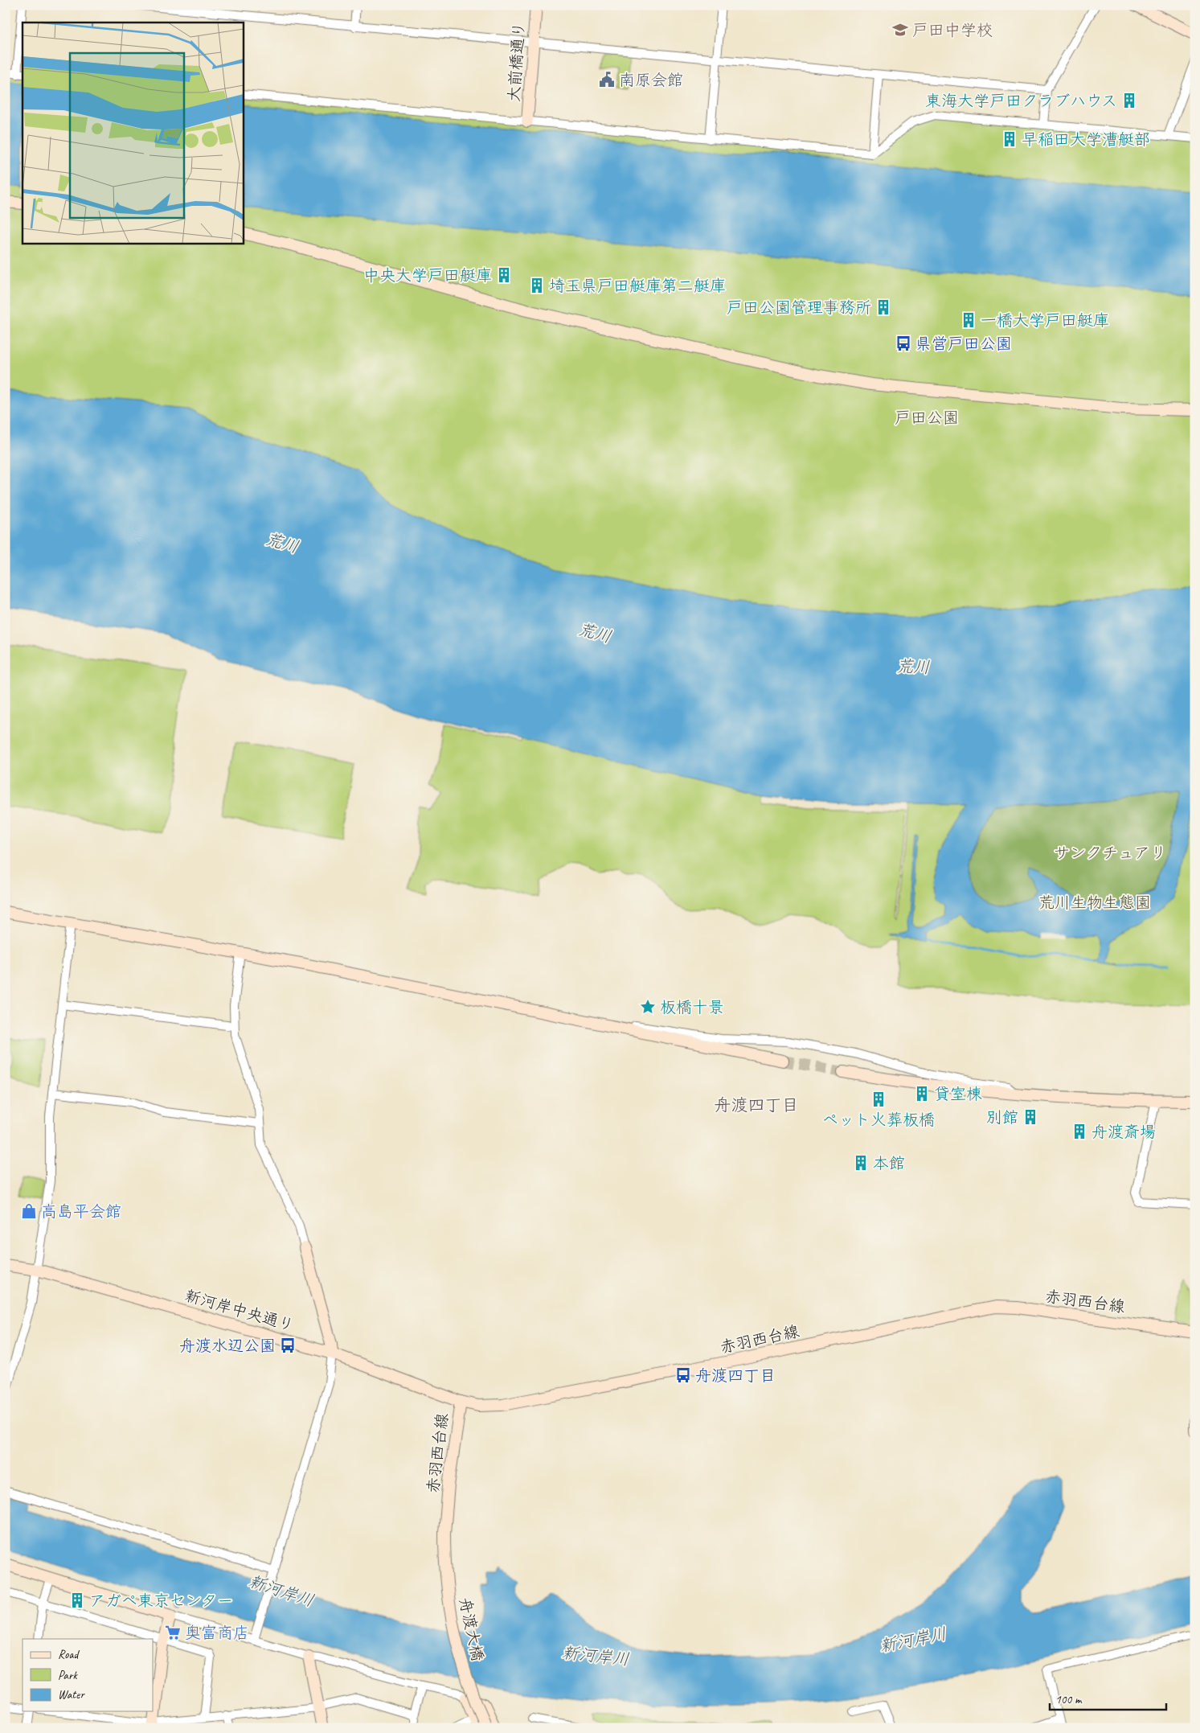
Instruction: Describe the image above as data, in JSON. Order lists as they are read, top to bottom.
{
  "streets": {
    "street": [
      "大前橋通り",
      "赤羽西台線",
      "新河岸中央通り",
      "舟渡大橋"
    ]
  },
  "crossings": [
    ["赤羽西台線", "新河岸中央通り"],
    ["赤羽西台線", "舟渡大橋"]
  ],
  "districts": ["舟渡四丁目"],
  "water": ["荒川", "新河岸川"],
  "parks": ["戸田公園", "サンクチュアリ", "荒川生物生態園"],
  "places": {
    "school or university": ["戸田中学校"],
    "public building": ["南原会館"],
    "building": [
      "東海大学戸田クラブハウス",
      "早稲田大学漕艇部",
      "中央大学戸田艇庫",
      "埼玉県戸田艇庫第二艇庫",
      "戸田公園管理事務所",
      "一橋大学戸田艇庫",
      "貸室棟",
      "ペット火葬板橋",
      "別館",
      "舟渡斎場",
      "本館",
      "アガペ東京センター"
    ],
    "bus stop": ["県営戸田公園", "舟渡水辺公園", "舟渡四丁目"],
    "place": ["板橋十景"],
    "shop": ["高島平会館"],
    "supermarket": ["奥富商店"]
  },
  "legend": ["Road", "Park", "Water"],
  "scale_bar": "100 m"
}
